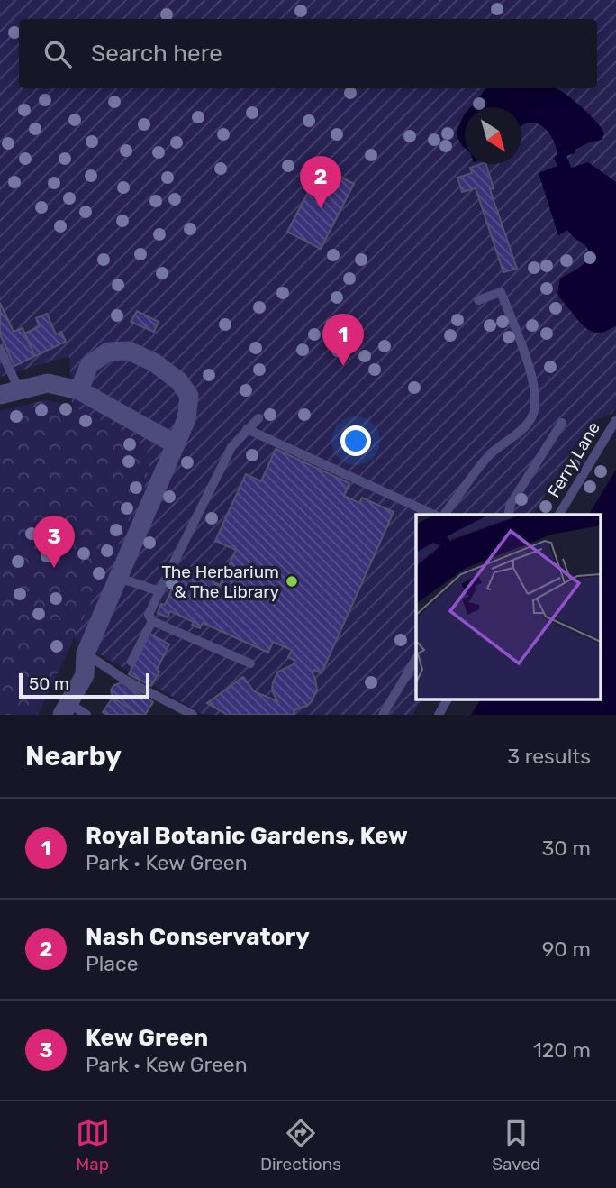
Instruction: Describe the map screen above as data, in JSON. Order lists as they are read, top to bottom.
{
  "streets": {
    "lane": ["Ferry Lane"]
  },
  "places": ["The Herbarium & The Library"],
  "scale_bar": "50 m",
  "north": "bottom right",
  "page": {
    "search": "Search here",
    "pins": ["2", "1", "3"],
    "scale": "50 m",
    "heading": ["Nearby", "3 results"],
    "list": [
      {
        "mark": "1",
        "name": "Royal Botanic Gardens, Kew",
        "note": "Park · Kew Green",
        "value": "30 m"
      },
      {
        "mark": "2",
        "name": "Nash Conservatory",
        "note": "Place",
        "value": "90 m"
      },
      {
        "mark": "3",
        "name": "Kew Green",
        "note": "Park · Kew Green",
        "value": "120 m"
      }
    ],
    "nav": ["Map", "Directions", "Saved"]
  }
}
